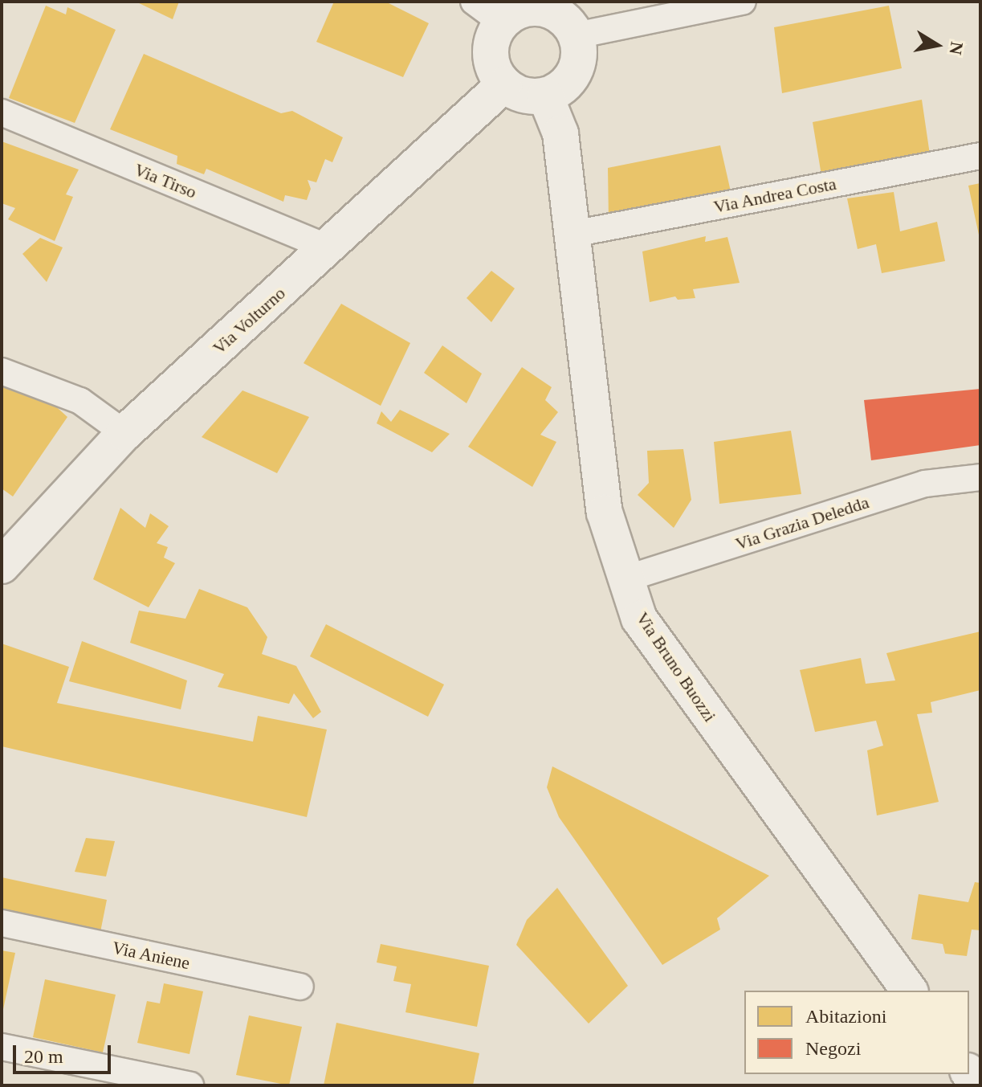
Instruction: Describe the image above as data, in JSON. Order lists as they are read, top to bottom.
{
  "streets": {
    "street": [
      "Via Tirso",
      "Via Andrea Costa",
      "Via Volturno",
      "Via Grazia Deledda",
      "Via Bruno Buozzi",
      "Via Aniene"
    ]
  },
  "crossings": [
    ["Via Tirso", "Via Volturno"],
    ["Via Andrea Costa", "Via Bruno Buozzi"],
    ["Via Volturno", "Via Bruno Buozzi"],
    ["Via Grazia Deledda", "Via Bruno Buozzi"]
  ],
  "legend": ["Abitazioni", "Negozi"],
  "scale_bar": "20 m",
  "north": "right"
}
